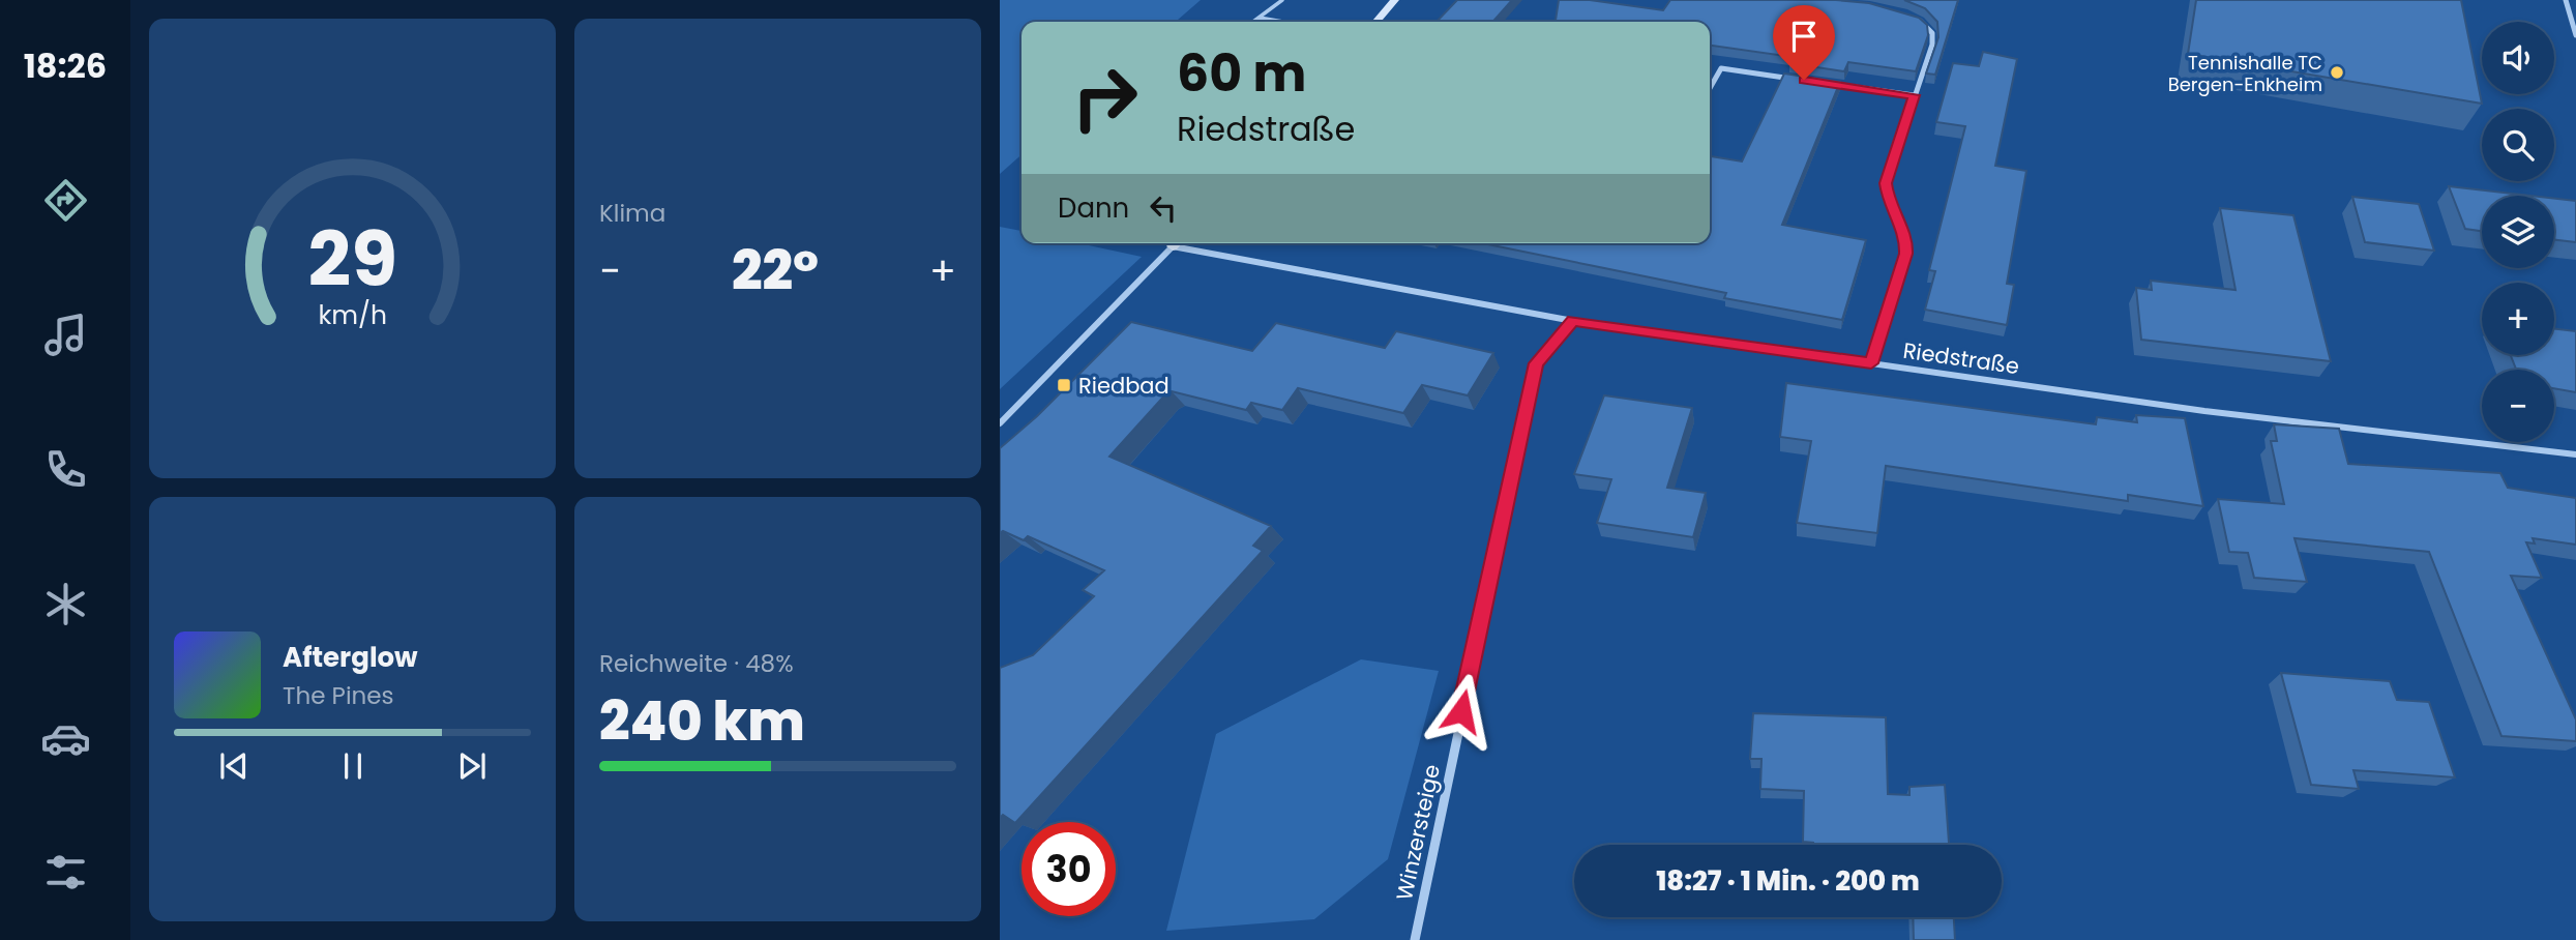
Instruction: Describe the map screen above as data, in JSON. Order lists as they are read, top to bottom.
{
  "streets": {
    "street": ["Riedstraße", "Winzersteige"]
  },
  "crossings": [
    ["Riedstraße", "Winzersteige"]
  ],
  "places": {
    "other": ["Tennishalle TC Bergen-Enkheim"],
    "transit": ["Riedbad"]
  },
  "page": {
    "tabs": "18:26",
    "tile": [
      "Klima",
      ["Reichweite · 48%", "240 km"]
    ],
    "map_buttons": ["+", "−"],
    "turn": ["60 m", "Riedstraße"],
    "then": "Dann",
    "heat": ["−", "22°", "+"],
    "song": ["Afterglow", "The Pines"],
    "limit": "30",
    "trip": "18:27 · 1 Min. · 200 m",
    "gauge": ["29", "km/h"]
  }
}
